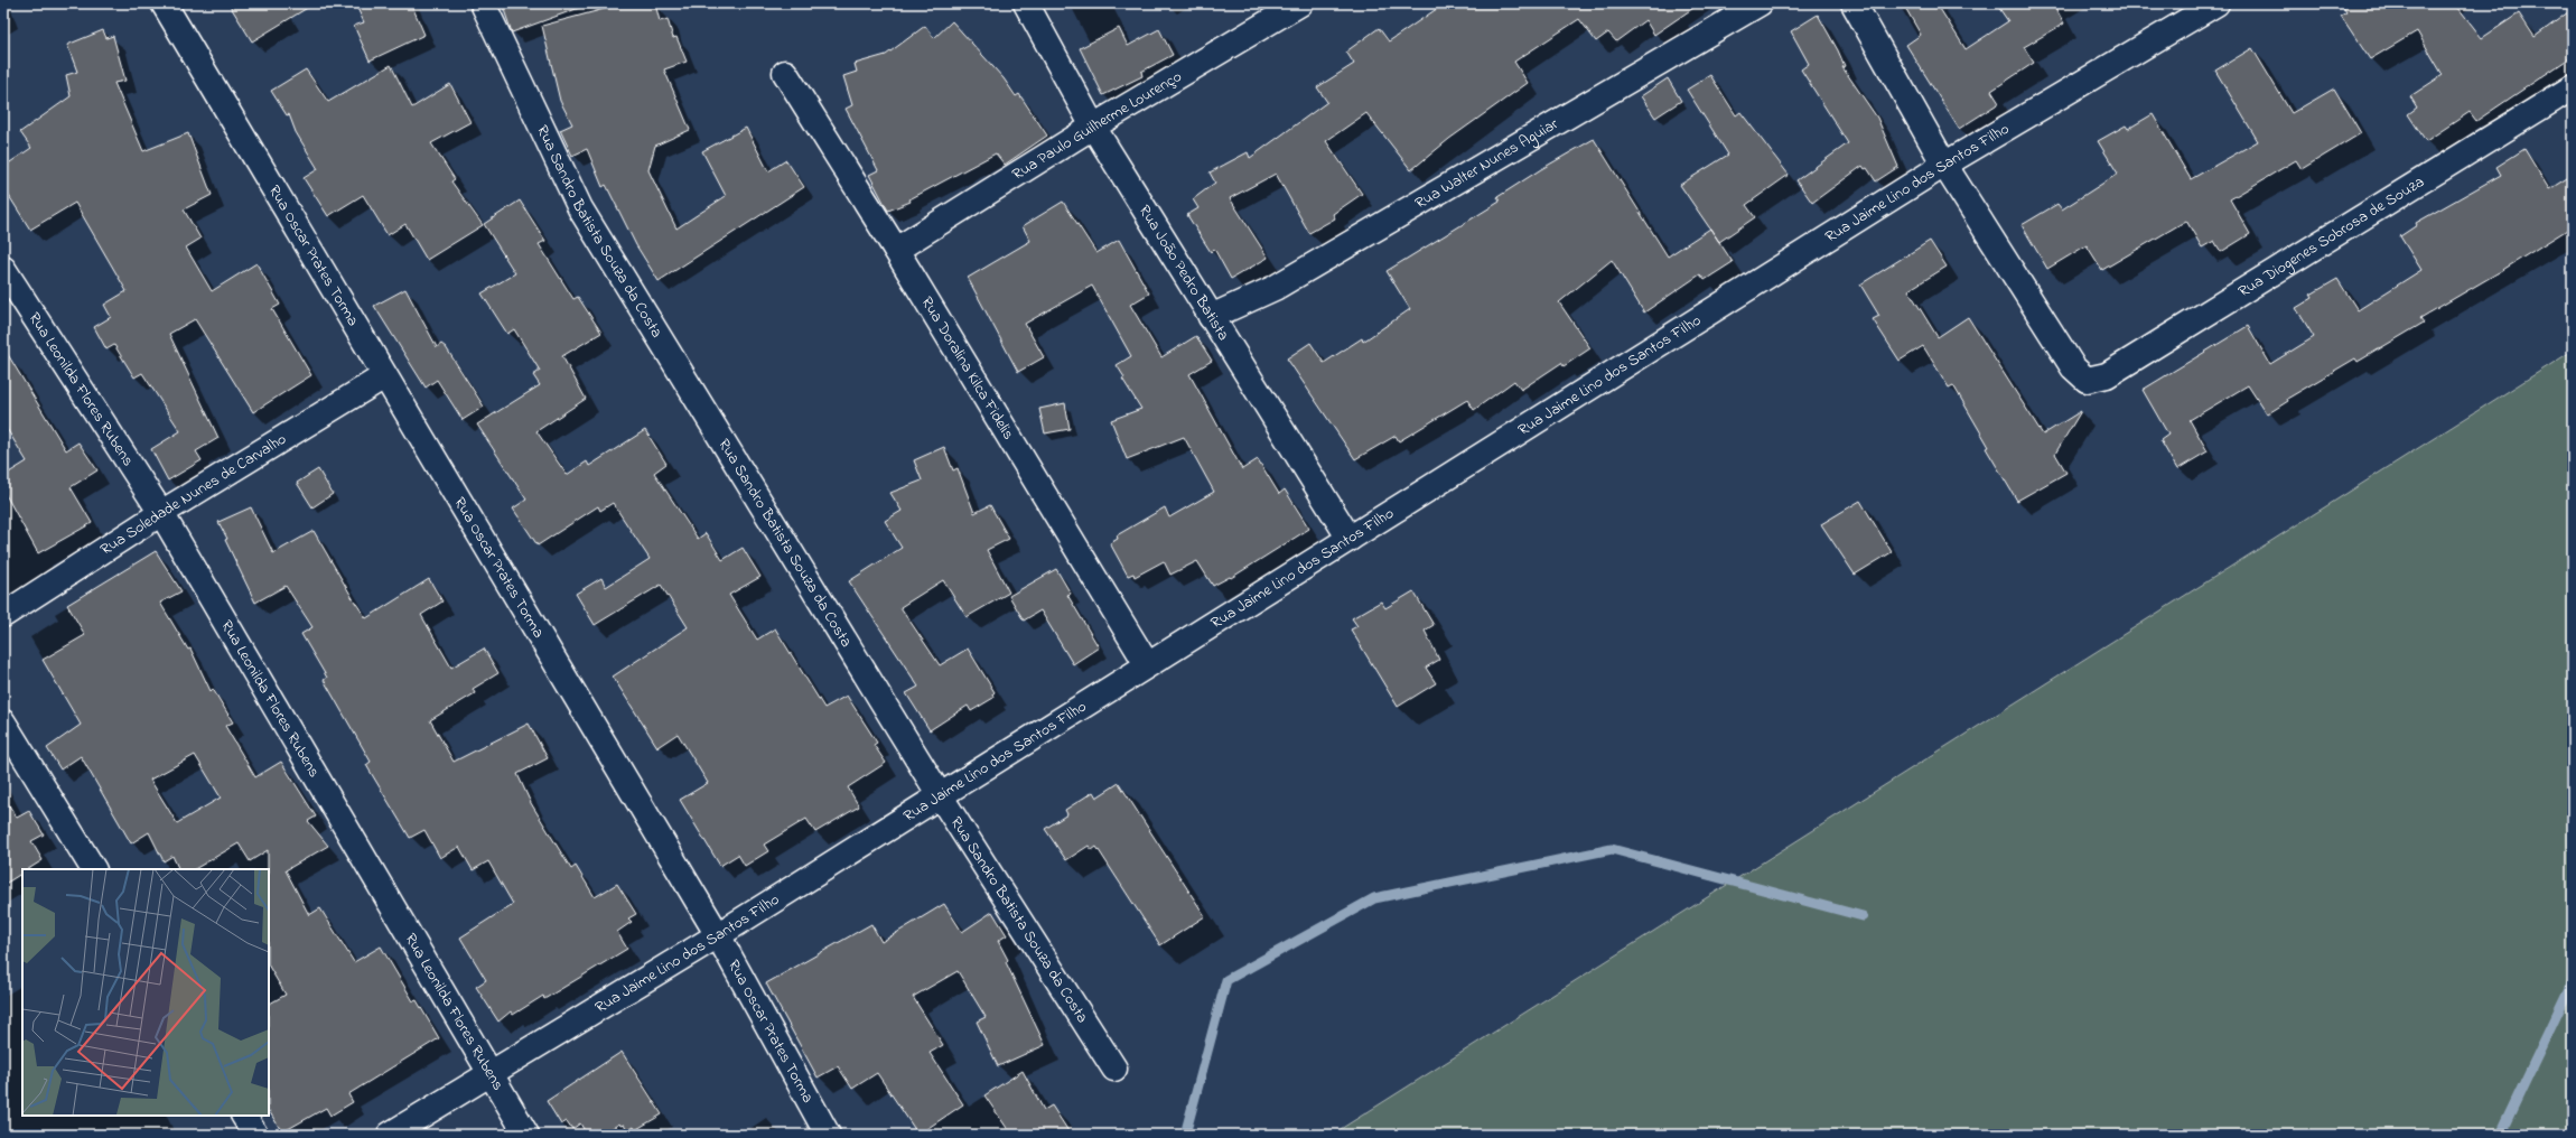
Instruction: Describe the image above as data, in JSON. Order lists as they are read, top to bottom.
{
  "streets": {
    "street": [
      "Rua Paulo Guilherme Lourenço",
      "Rua Walter Nunes Aguiar",
      "Rua Jaime Lino dos Santos Filho",
      "Rua Sandro Batista Souza da Costa",
      "Rua Diogenes Sobrosa de Souza",
      "Rua Oscar Prates Torma",
      "Rua João Pedro Batista",
      "Rua Doralina Kilca Fidelis",
      "Rua Leonilda Flores Rubens",
      "Rua Soledade Nunes de Carvalho"
    ]
  },
  "crossings": [
    ["Rua Paulo Guilherme Lourenço", "Rua João Pedro Batista"],
    ["Rua Paulo Guilherme Lourenço", "Rua Doralina Kilca Fidelis"],
    ["Rua Walter Nunes Aguiar", "Rua João Pedro Batista"],
    ["Rua Jaime Lino dos Santos Filho", "Rua Sandro Batista Souza da Costa"],
    ["Rua Jaime Lino dos Santos Filho", "Rua Diogenes Sobrosa de Souza"],
    ["Rua Jaime Lino dos Santos Filho", "Rua Oscar Prates Torma"],
    ["Rua Jaime Lino dos Santos Filho", "Rua João Pedro Batista"],
    ["Rua Jaime Lino dos Santos Filho", "Rua Doralina Kilca Fidelis"],
    ["Rua Jaime Lino dos Santos Filho", "Rua Leonilda Flores Rubens"],
    ["Rua Oscar Prates Torma", "Rua Soledade Nunes de Carvalho"],
    ["Rua Leonilda Flores Rubens", "Rua Soledade Nunes de Carvalho"]
  ]
}
